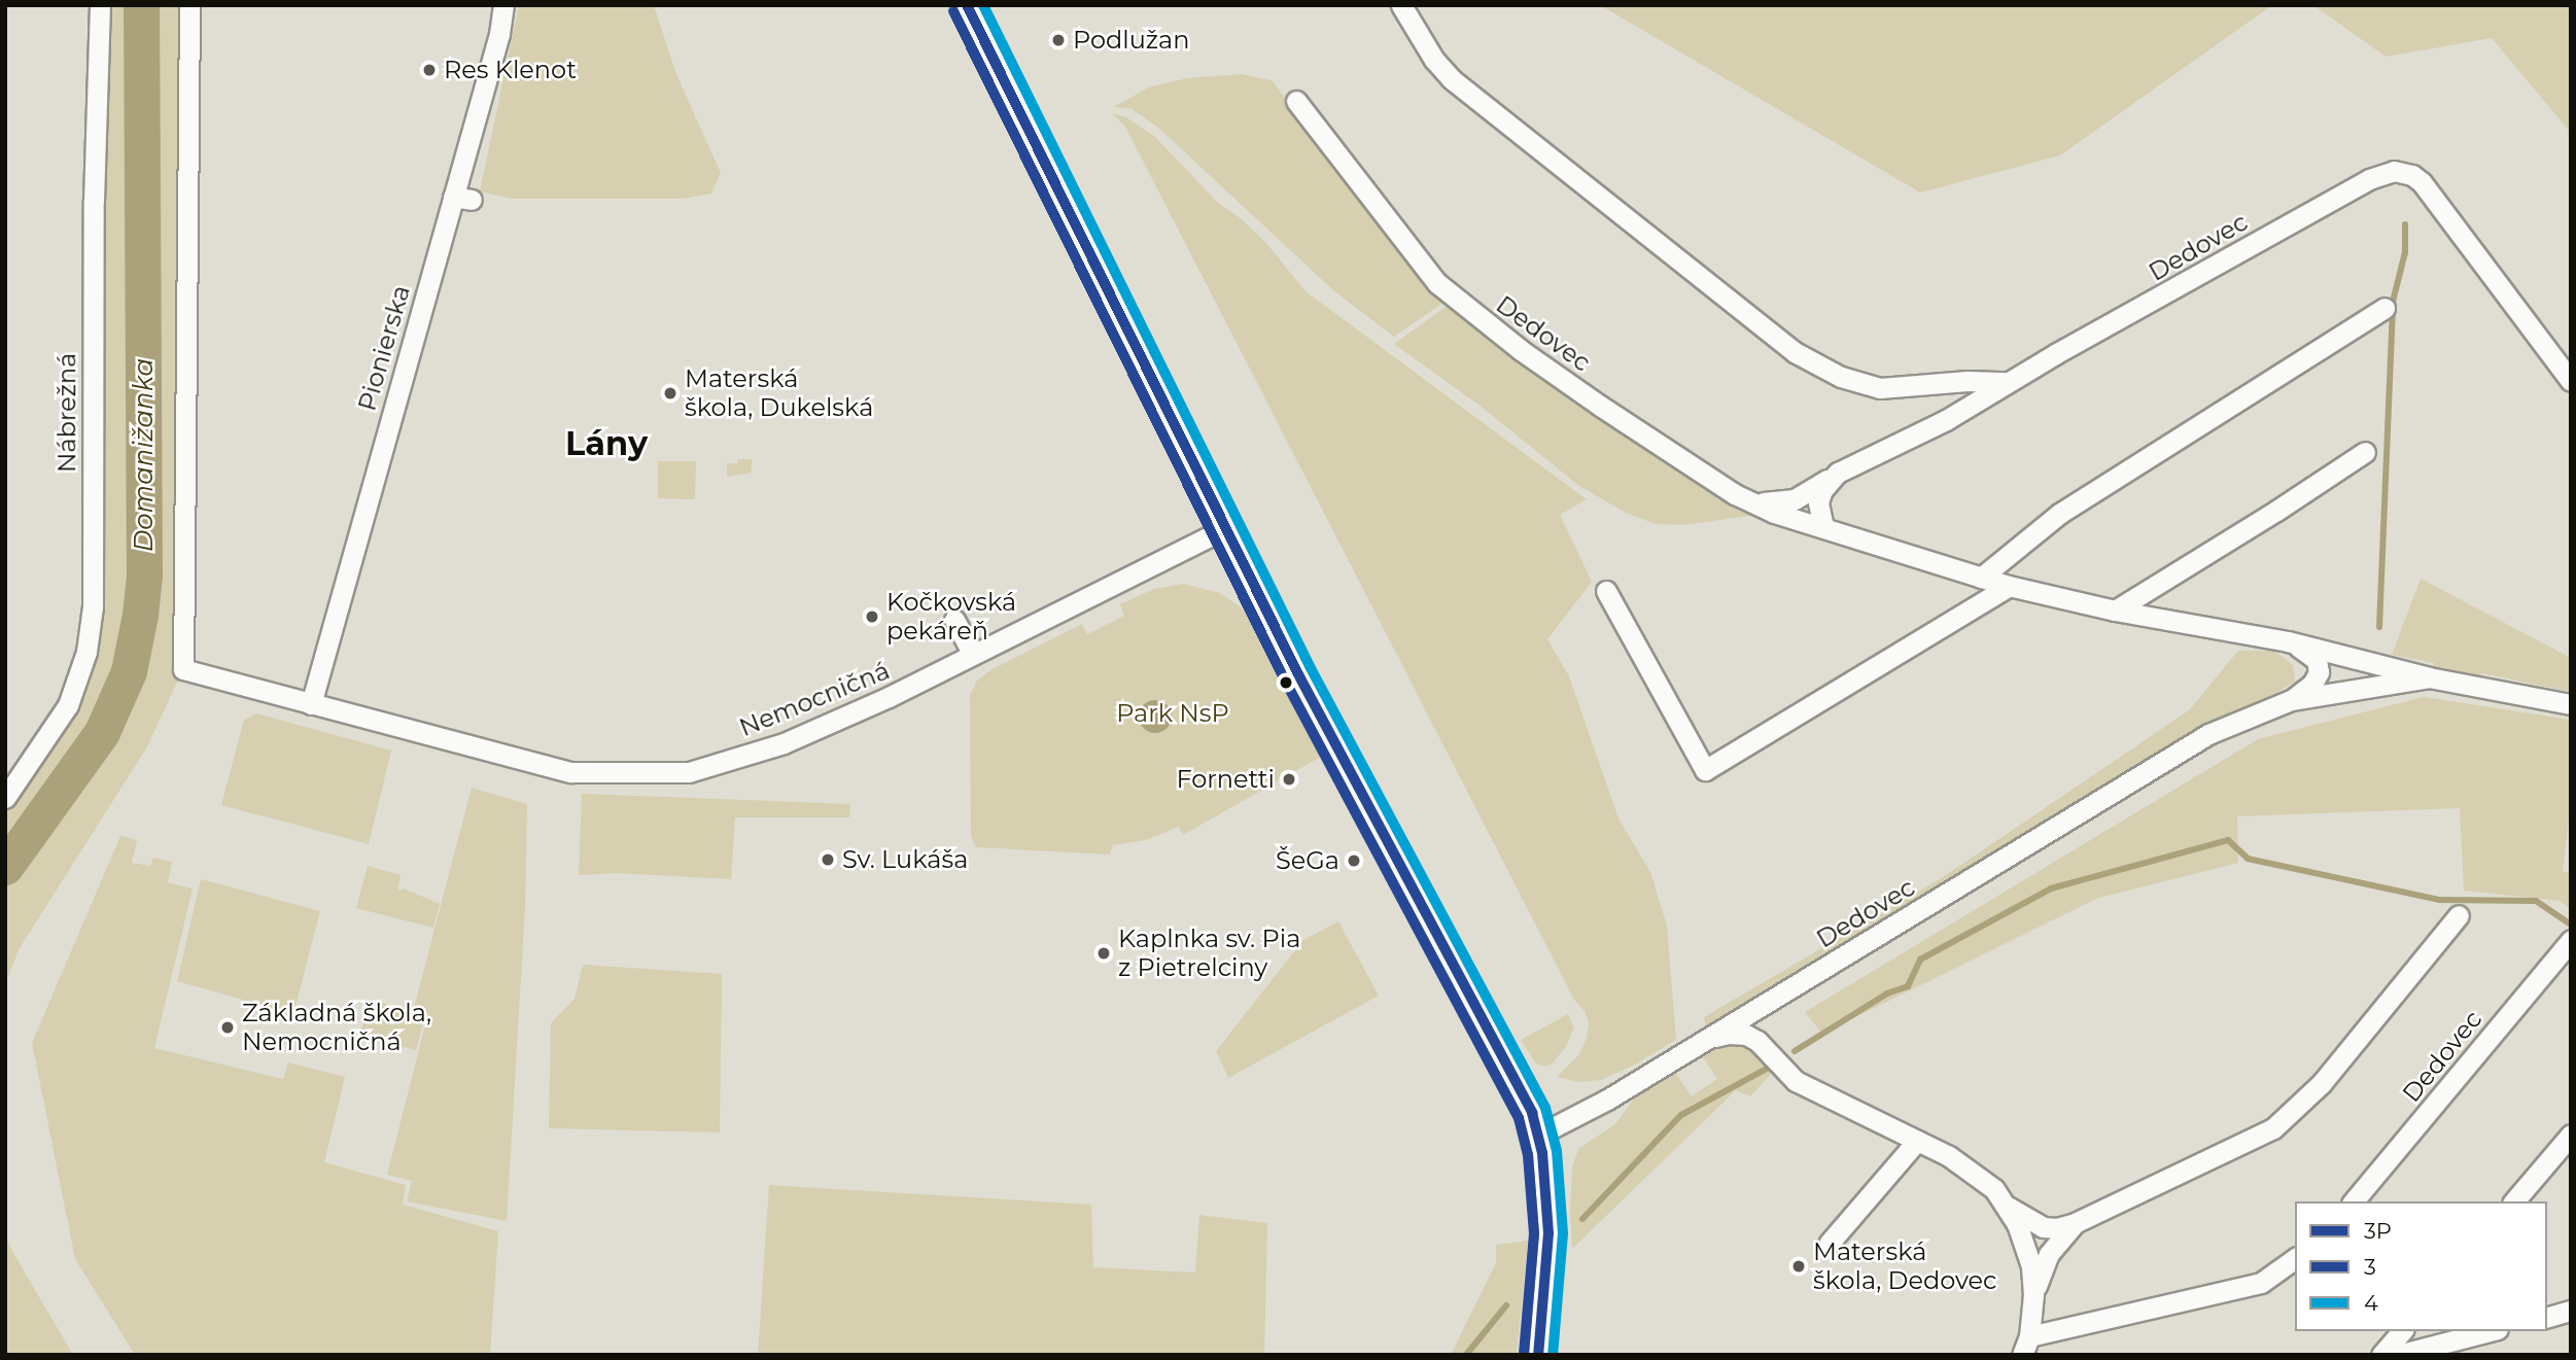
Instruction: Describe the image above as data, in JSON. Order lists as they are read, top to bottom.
{
  "streets": {
    "street": [
      "Dedovec",
      "Pionierska",
      "Nábrežná",
      "Nemocničná"
    ]
  },
  "crossings": [
    ["Pionierska", "Nemocničná"]
  ],
  "districts": ["Lány"],
  "water": ["Domanižanka"],
  "parks": ["Park NsP"],
  "places": [
    "Podlužan",
    "Res Klenot",
    "Materská škola, Dukelská",
    "Kočkovská pekáreň",
    "Fornetti",
    "Sv. Lukáša",
    "ŠeGa",
    "Kaplnka sv. Pia z Pietrelciny",
    "Základná škola, Nemocničná",
    "Materská škola, Dedovec"
  ],
  "lines": ["transit line 3P", "transit line 4", "transit line 3"],
  "legend": ["3P", "3", "4"]
}
